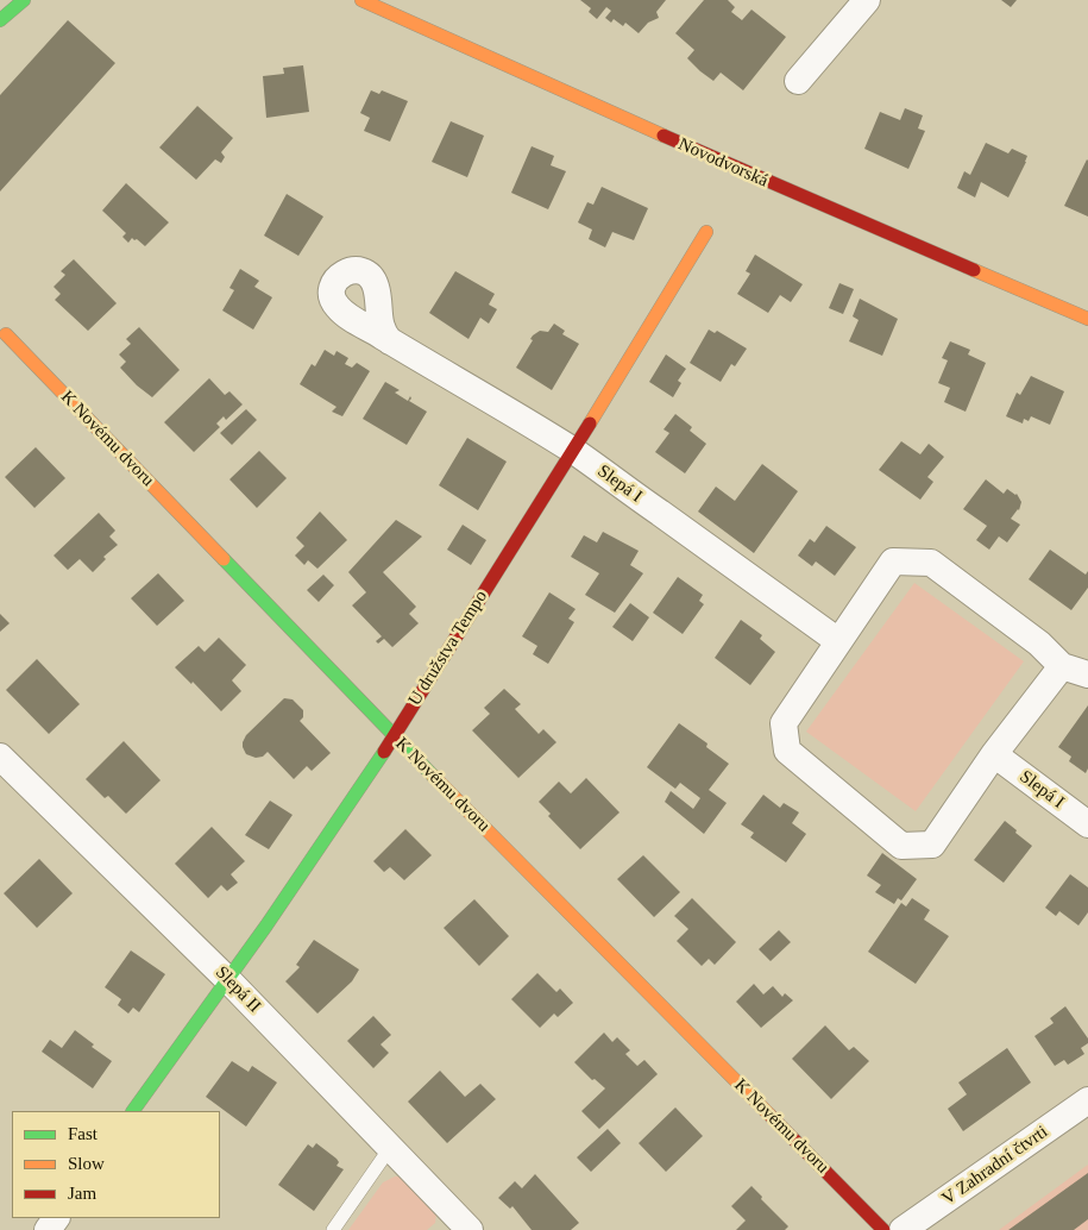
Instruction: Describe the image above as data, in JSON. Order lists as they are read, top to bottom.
{
  "streets": {
    "street": [
      "Novodvorská",
      "K Novému dvoru",
      "Slepá I",
      "U družstva Tempo",
      "Slepá II",
      "V Zahradní čtvrti"
    ]
  },
  "crossings": [
    ["K Novému dvoru", "U družstva Tempo"],
    ["Slepá I", "U družstva Tempo"],
    ["U družstva Tempo", "Slepá II"]
  ],
  "legend": ["Fast", "Slow", "Jam"]
}
